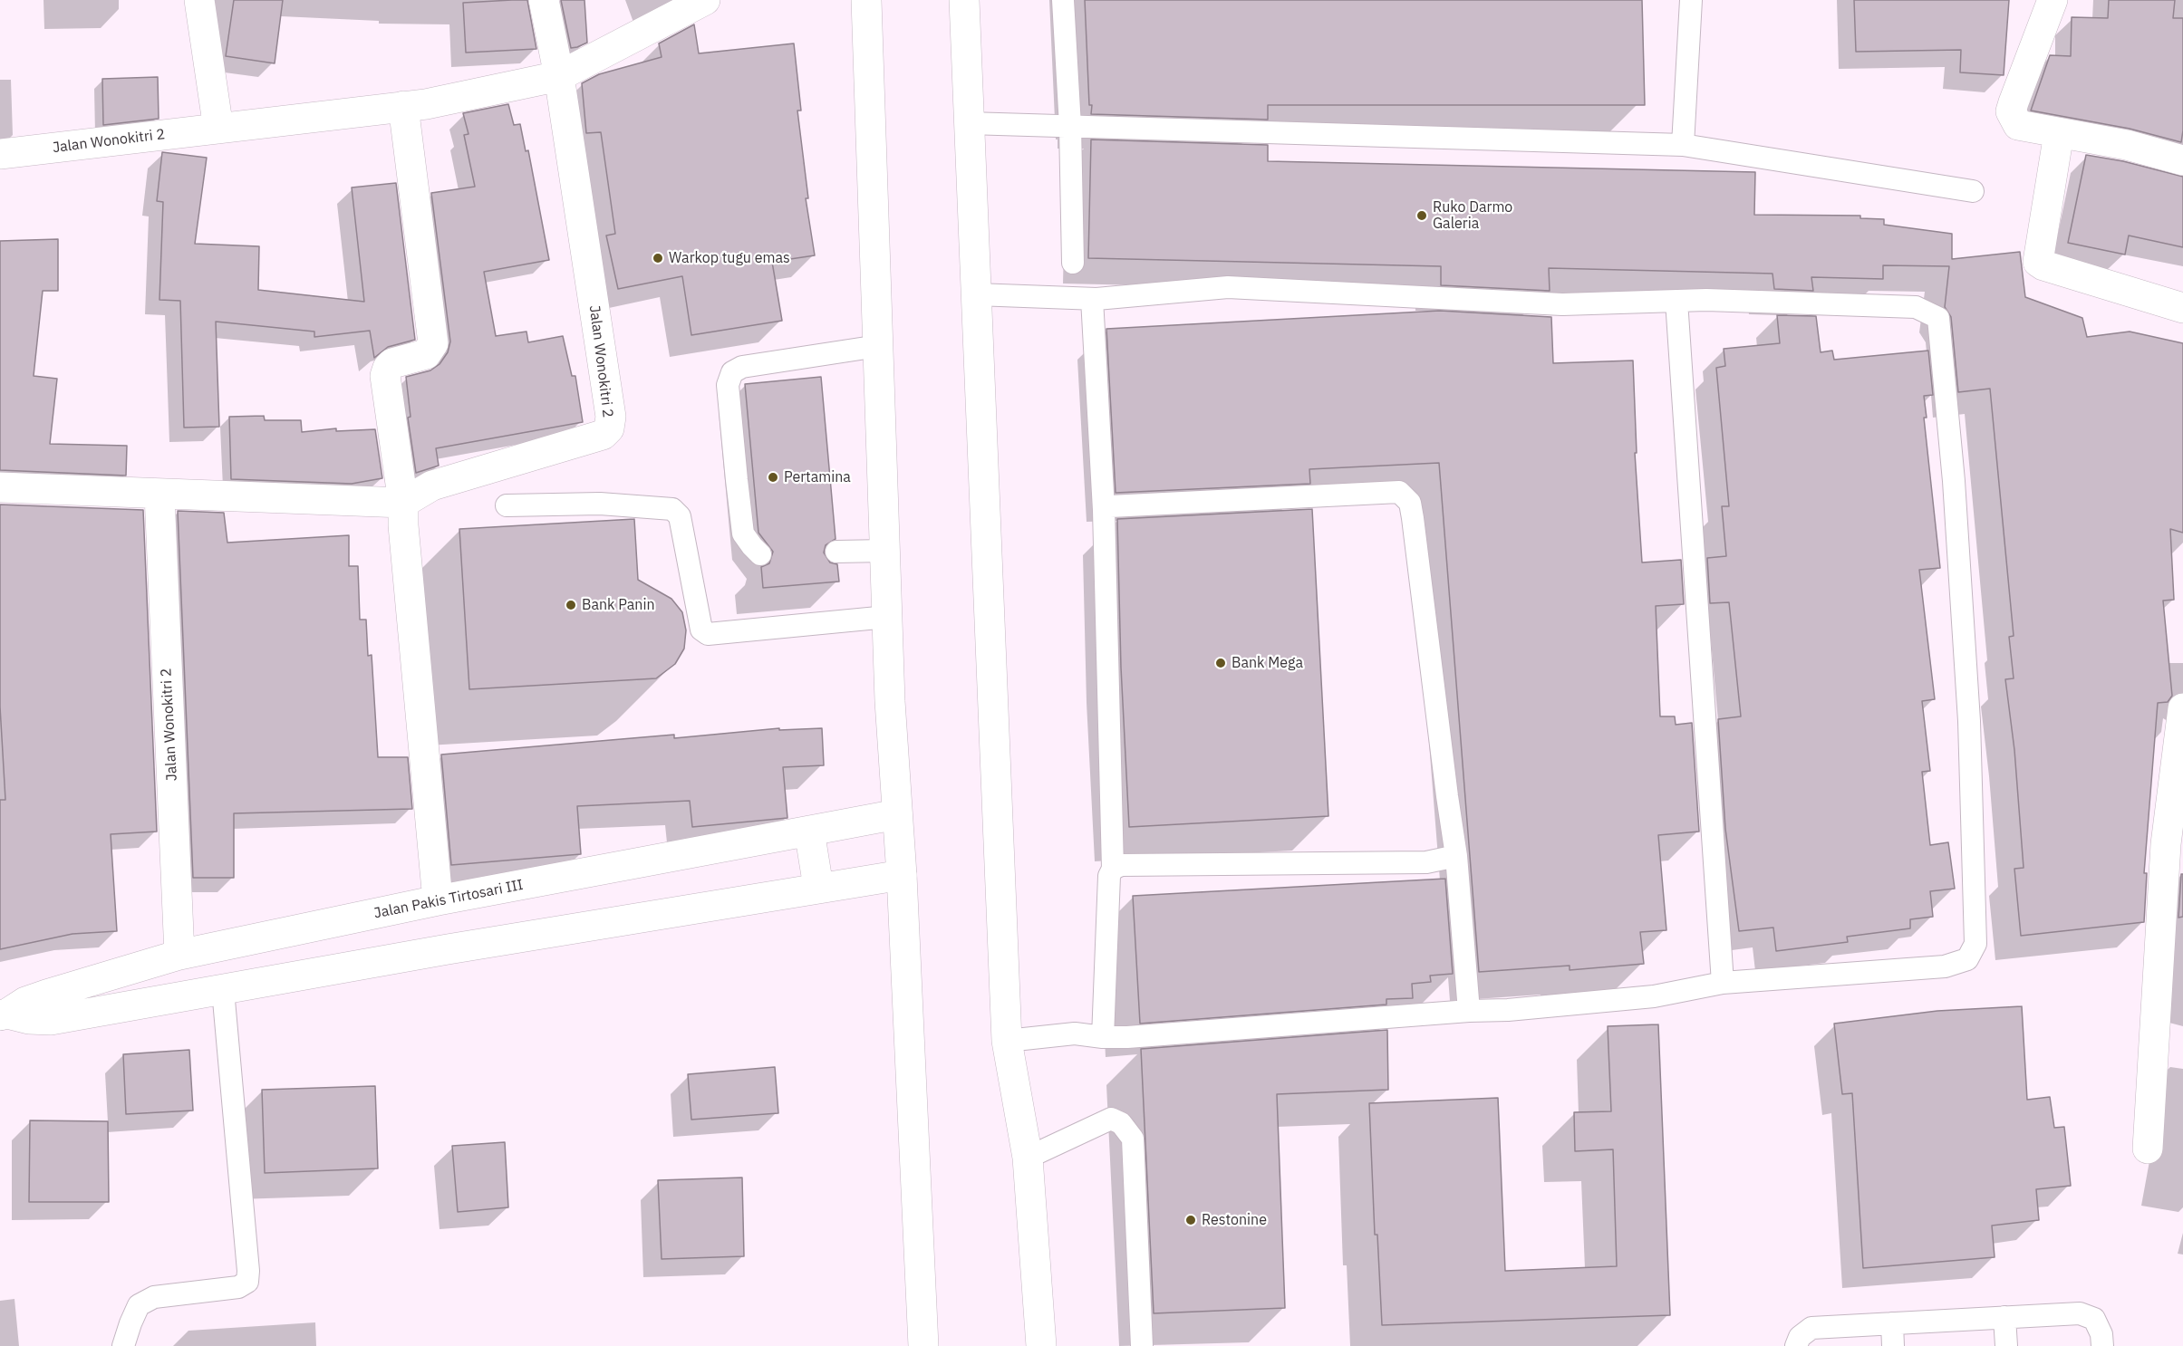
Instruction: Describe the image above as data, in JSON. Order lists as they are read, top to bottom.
{
  "streets": {
    "street": ["Jalan Wonokitri 2", "Jalan Pakis Tirtosari III"]
  },
  "crossings": [
    ["Jalan Wonokitri 2", "Jalan Pakis Tirtosari III"]
  ],
  "places": [
    "Ruko Darmo Galeria",
    "Warkop tugu emas",
    "Pertamina",
    "Bank Panin",
    "Bank Mega",
    "Restonine"
  ]
}
